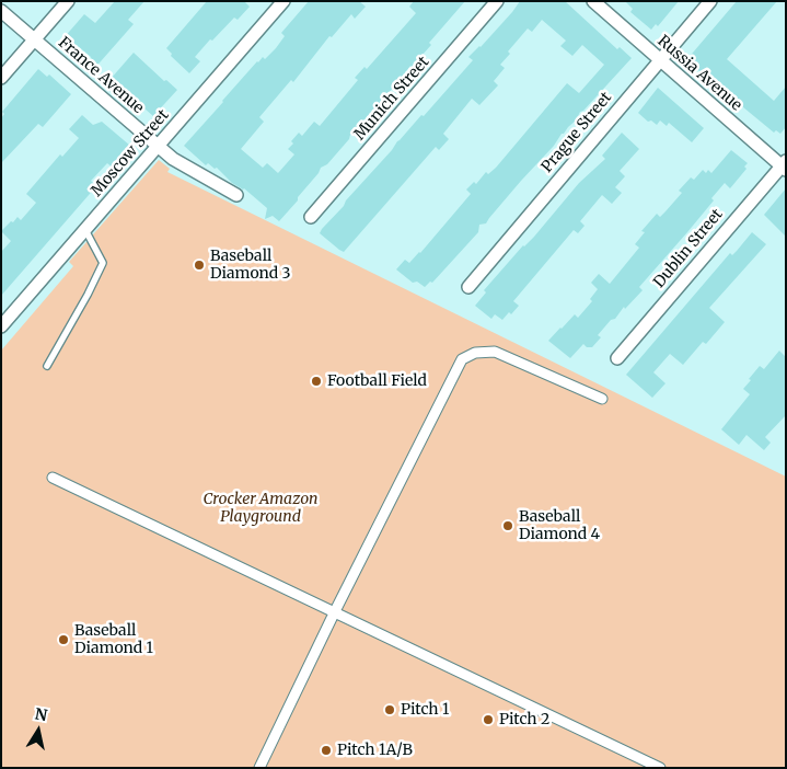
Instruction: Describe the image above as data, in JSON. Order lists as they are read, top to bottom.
{
  "streets": {
    "street": [
      "Russia Avenue",
      "France Avenue",
      "Munich Street",
      "Prague Street",
      "Moscow Street",
      "Dublin Street"
    ]
  },
  "crossings": [
    ["Russia Avenue", "Prague Street"],
    ["Russia Avenue", "Dublin Street"],
    ["France Avenue", "Moscow Street"]
  ],
  "parks": ["Crocker Amazon Playground"],
  "places": [
    "Baseball Diamond 3",
    "Football Field",
    "Baseball Diamond 4",
    "Baseball Diamond 1",
    "Pitch 1",
    "Pitch 2",
    "Pitch 1A/B"
  ],
  "north": "top"
}
